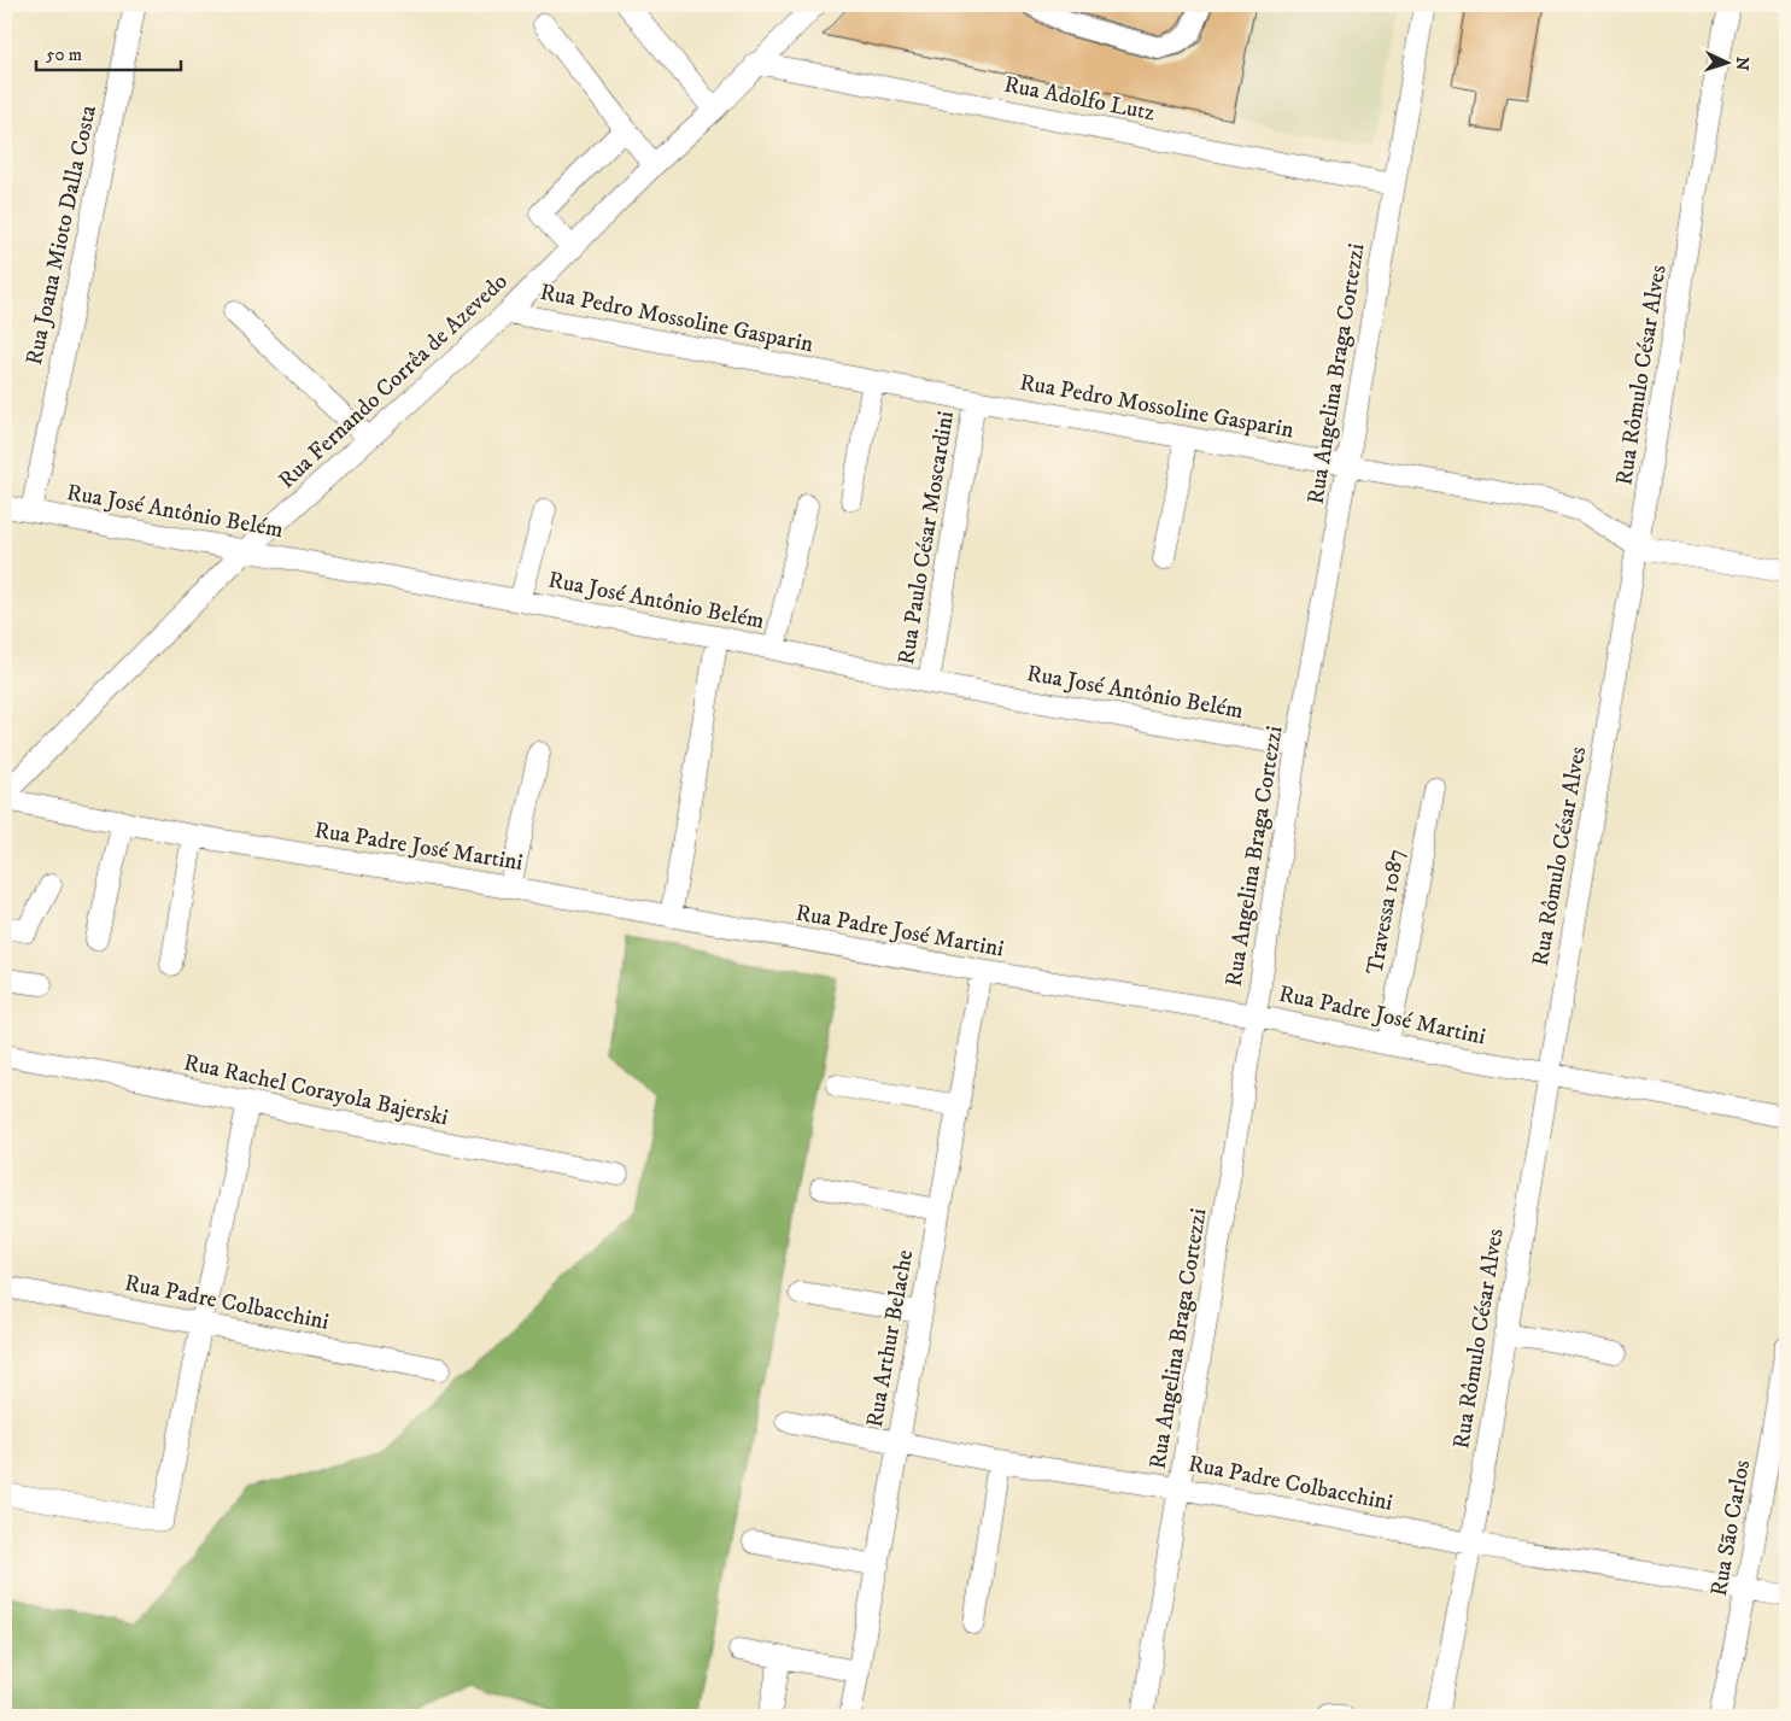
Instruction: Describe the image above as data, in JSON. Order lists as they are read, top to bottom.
{
  "streets": {
    "street": [
      "Rua Adolfo Lutz",
      "Rua Joana Mioto Dalla Costa",
      "Rua Pedro Mossoline Gasparin",
      "Rua Angelina Braga Cortezzi",
      "Rua Rômulo César Alves",
      "Rua Fernando Corrêa de Azevedo",
      "Rua José Antônio Belém",
      "Rua Paulo César Moscardini",
      "Rua Padre José Martini",
      "Travessa 1087",
      "Rua Rachel Corayola Bajerski",
      "Rua Padre Colbacchini",
      "Rua Arthur Belache",
      "Rua São Carlos"
    ]
  },
  "crossings": [
    ["Rua Adolfo Lutz", "Rua Angelina Braga Cortezzi"],
    ["Rua Adolfo Lutz", "Rua Fernando Corrêa de Azevedo"],
    ["Rua Joana Mioto Dalla Costa", "Rua José Antônio Belém"],
    ["Rua Pedro Mossoline Gasparin", "Rua Angelina Braga Cortezzi"],
    ["Rua Pedro Mossoline Gasparin", "Rua Rômulo César Alves"],
    ["Rua Pedro Mossoline Gasparin", "Rua Fernando Corrêa de Azevedo"],
    ["Rua Pedro Mossoline Gasparin", "Rua Paulo César Moscardini"],
    ["Rua Angelina Braga Cortezzi", "Rua José Antônio Belém"],
    ["Rua Angelina Braga Cortezzi", "Rua Padre José Martini"],
    ["Rua Angelina Braga Cortezzi", "Rua Padre Colbacchini"],
    ["Rua Rômulo César Alves", "Rua Padre José Martini"],
    ["Rua Rômulo César Alves", "Rua Padre Colbacchini"],
    ["Rua Fernando Corrêa de Azevedo", "Rua José Antônio Belém"],
    ["Rua José Antônio Belém", "Rua Paulo César Moscardini"],
    ["Rua Padre José Martini", "Travessa 1087"],
    ["Rua Padre José Martini", "Rua Arthur Belache"],
    ["Rua Padre Colbacchini", "Rua Arthur Belache"],
    ["Rua Padre Colbacchini", "Rua São Carlos"]
  ],
  "scale_bar": "50 m",
  "north": "right"
}
